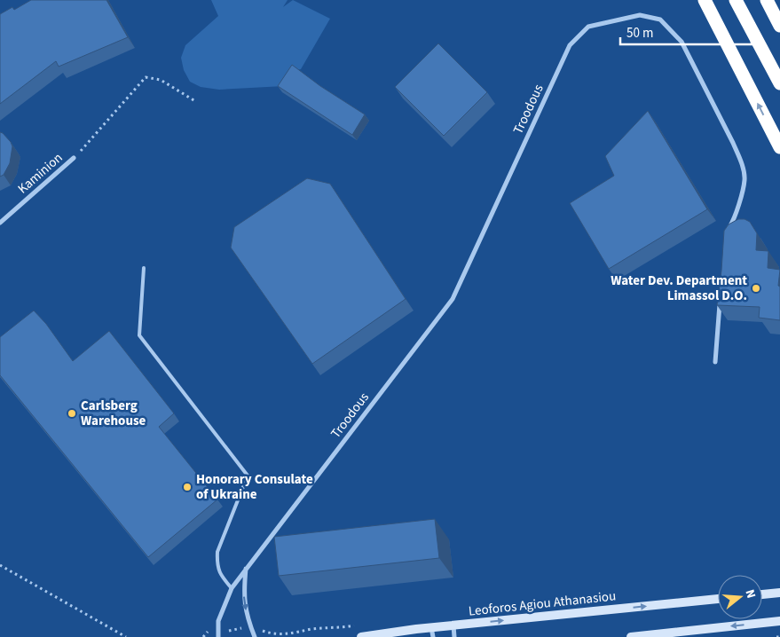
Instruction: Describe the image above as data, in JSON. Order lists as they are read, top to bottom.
{
  "streets": {
    "main road": ["Leoforos Agiou Athanasiou"],
    "street": ["Troodous", "Kaminion"]
  },
  "places": ["Water Dev. Department Limassol D.O.", "Carlsberg Warehouse", "Honorary Consulate of Ukraine"],
  "scale_bar": "50 m",
  "north": "right"
}
